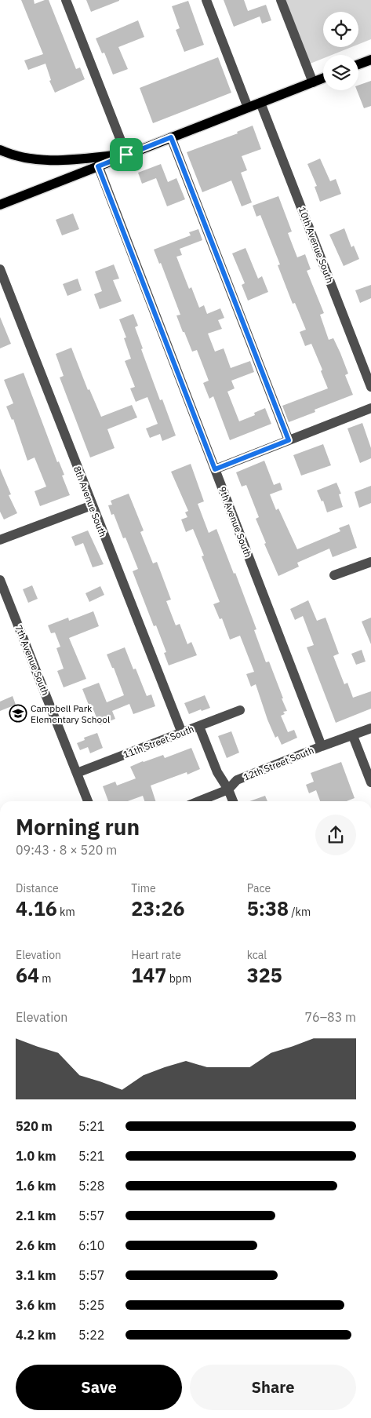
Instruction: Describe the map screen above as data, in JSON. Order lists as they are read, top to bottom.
{
  "streets": {
    "street": [
      "10th Avenue South",
      "8th Avenue South",
      "9th Avenue South",
      "7th Avenue South",
      "11th Street South",
      "12th Street South"
    ]
  },
  "crossings": [
    ["8th Avenue South", "11th Street South"],
    ["9th Avenue South", "12th Street South"],
    ["7th Avenue South", "11th Street South"]
  ],
  "places": {
    "school or university": ["Campbell Park Elementary School"]
  },
  "page": {
    "heading": ["Morning run", "09:43 · 8 × 520 m"],
    "stats": [
      ["Distance", "4.16 km"],
      ["Time", "23:26"],
      ["Pace", "5:38 /km"],
      ["Elevation", "64 m"],
      ["Heart rate", "147 bpm"],
      ["kcal", "325"]
    ],
    "chart": ["Elevation", "76–83 m"],
    "list": [
      {
        "name": "520 m",
        "note": "5:21"
      },
      {
        "name": "1.0 km",
        "note": "5:21"
      },
      {
        "name": "1.6 km",
        "note": "5:28"
      },
      {
        "name": "2.1 km",
        "note": "5:57"
      },
      {
        "name": "2.6 km",
        "note": "6:10"
      },
      {
        "name": "3.1 km",
        "note": "5:57"
      },
      {
        "name": "3.6 km",
        "note": "5:25"
      },
      {
        "name": "4.2 km",
        "note": "5:22"
      }
    ],
    "buttons": ["Save", "Share"]
  }
}
